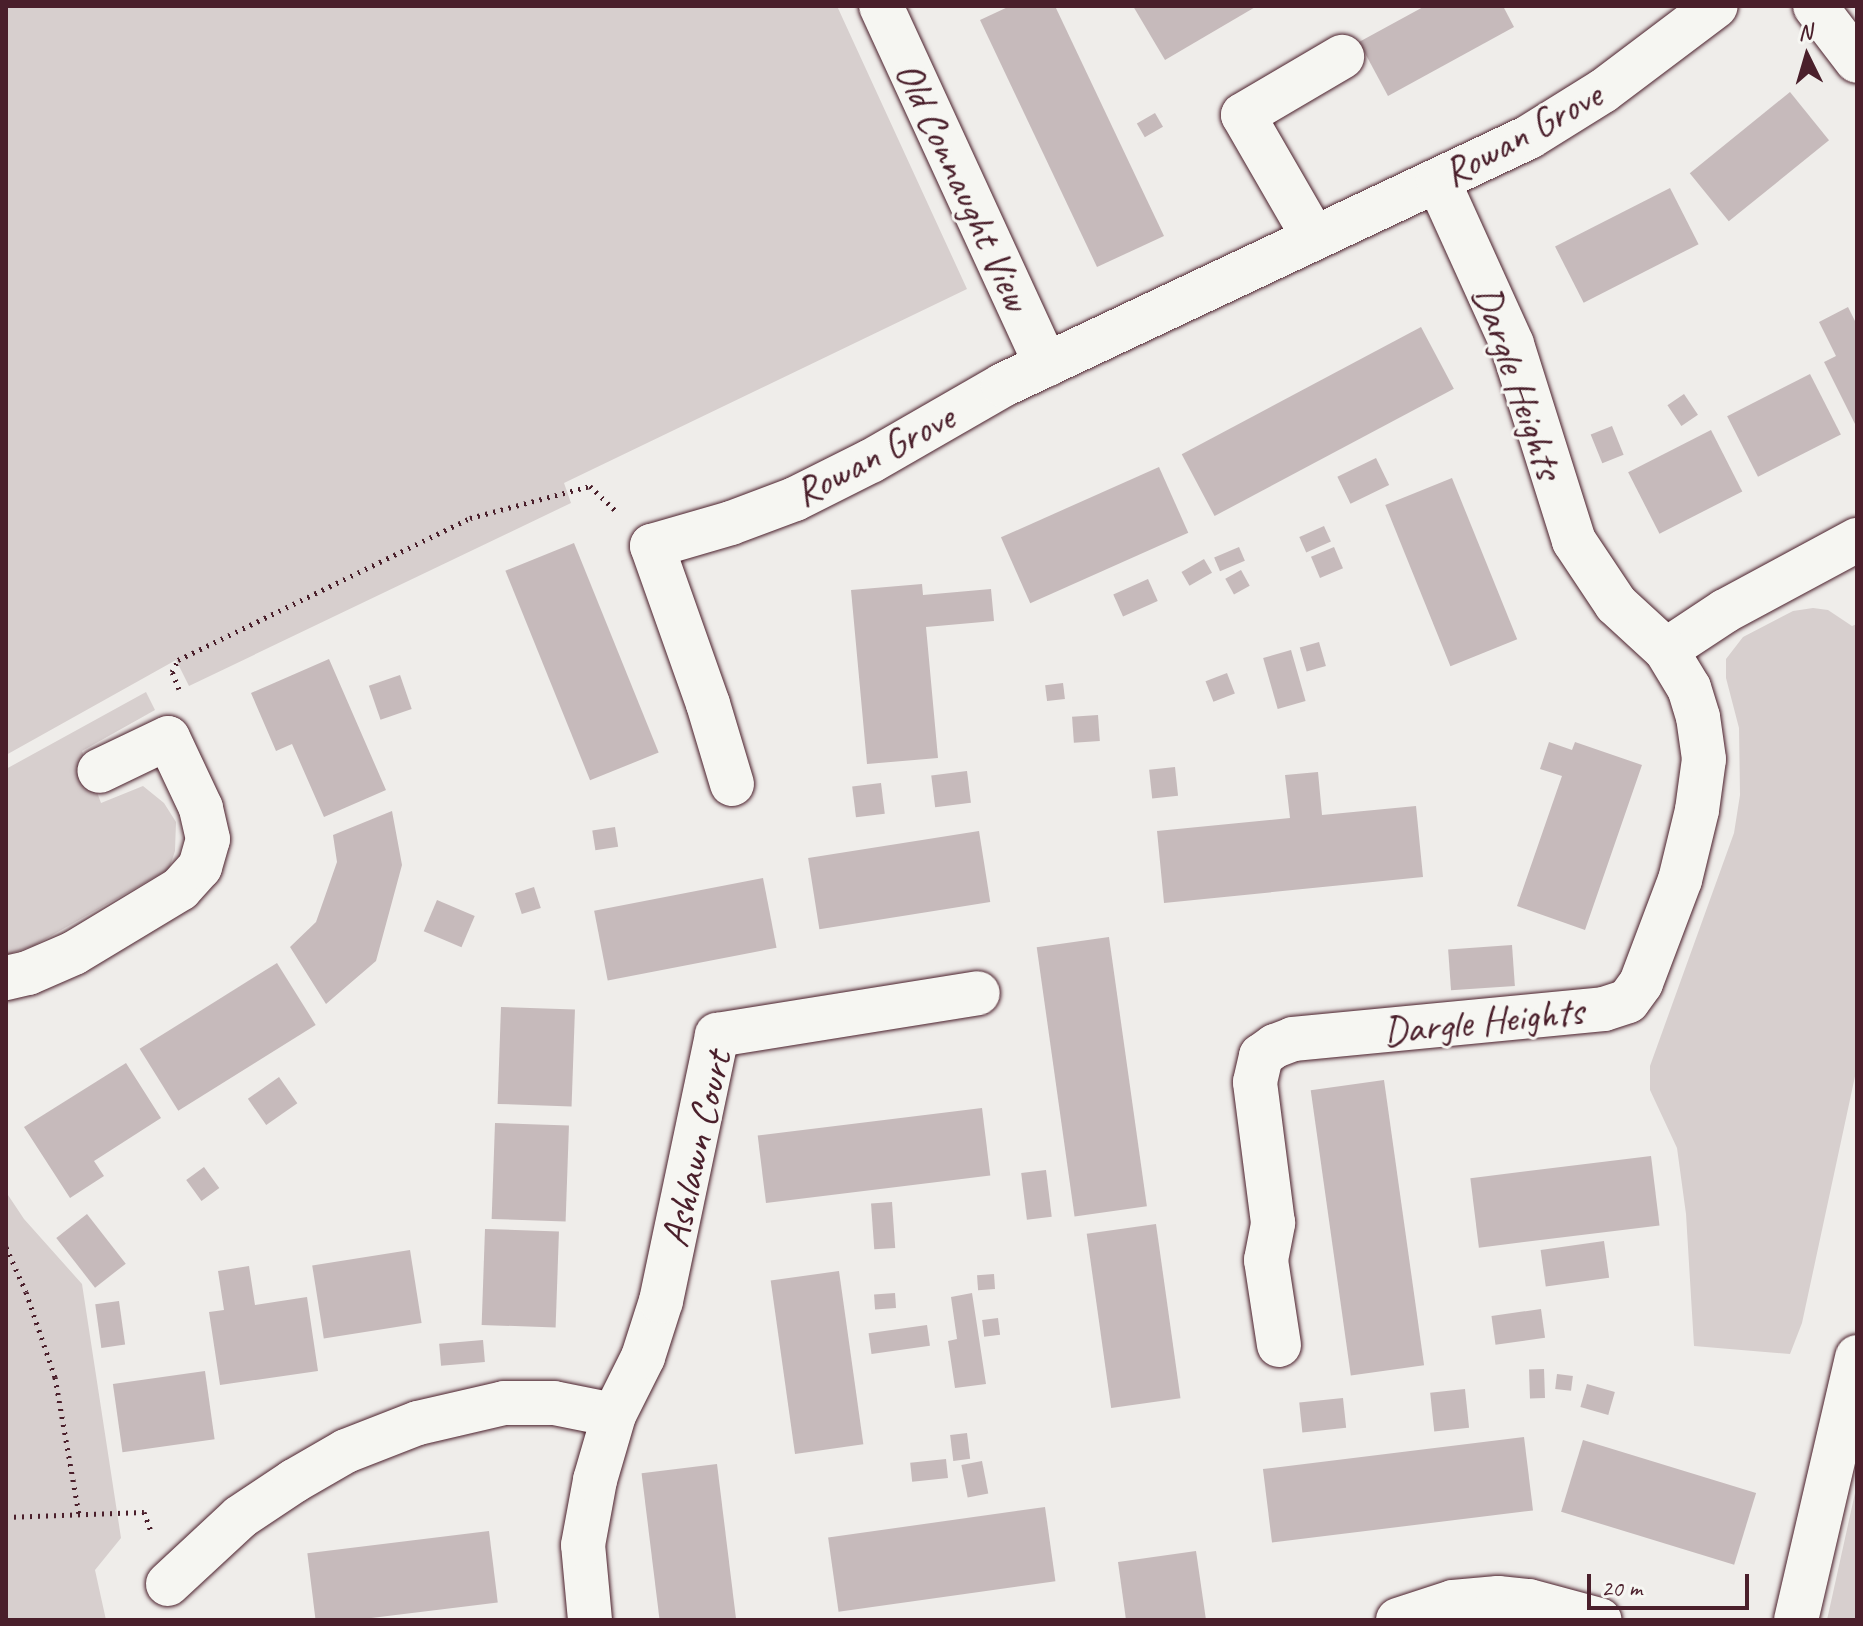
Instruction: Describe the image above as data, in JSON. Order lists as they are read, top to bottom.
{
  "streets": {
    "street": [
      "Rowan Grove",
      "Old Connaught View",
      "Dargle Heights",
      "Ashlawn Court"
    ]
  },
  "crossings": [
    ["Rowan Grove", "Old Connaught View"],
    ["Rowan Grove", "Dargle Heights"]
  ],
  "scale_bar": "20 m",
  "north": "top"
}
